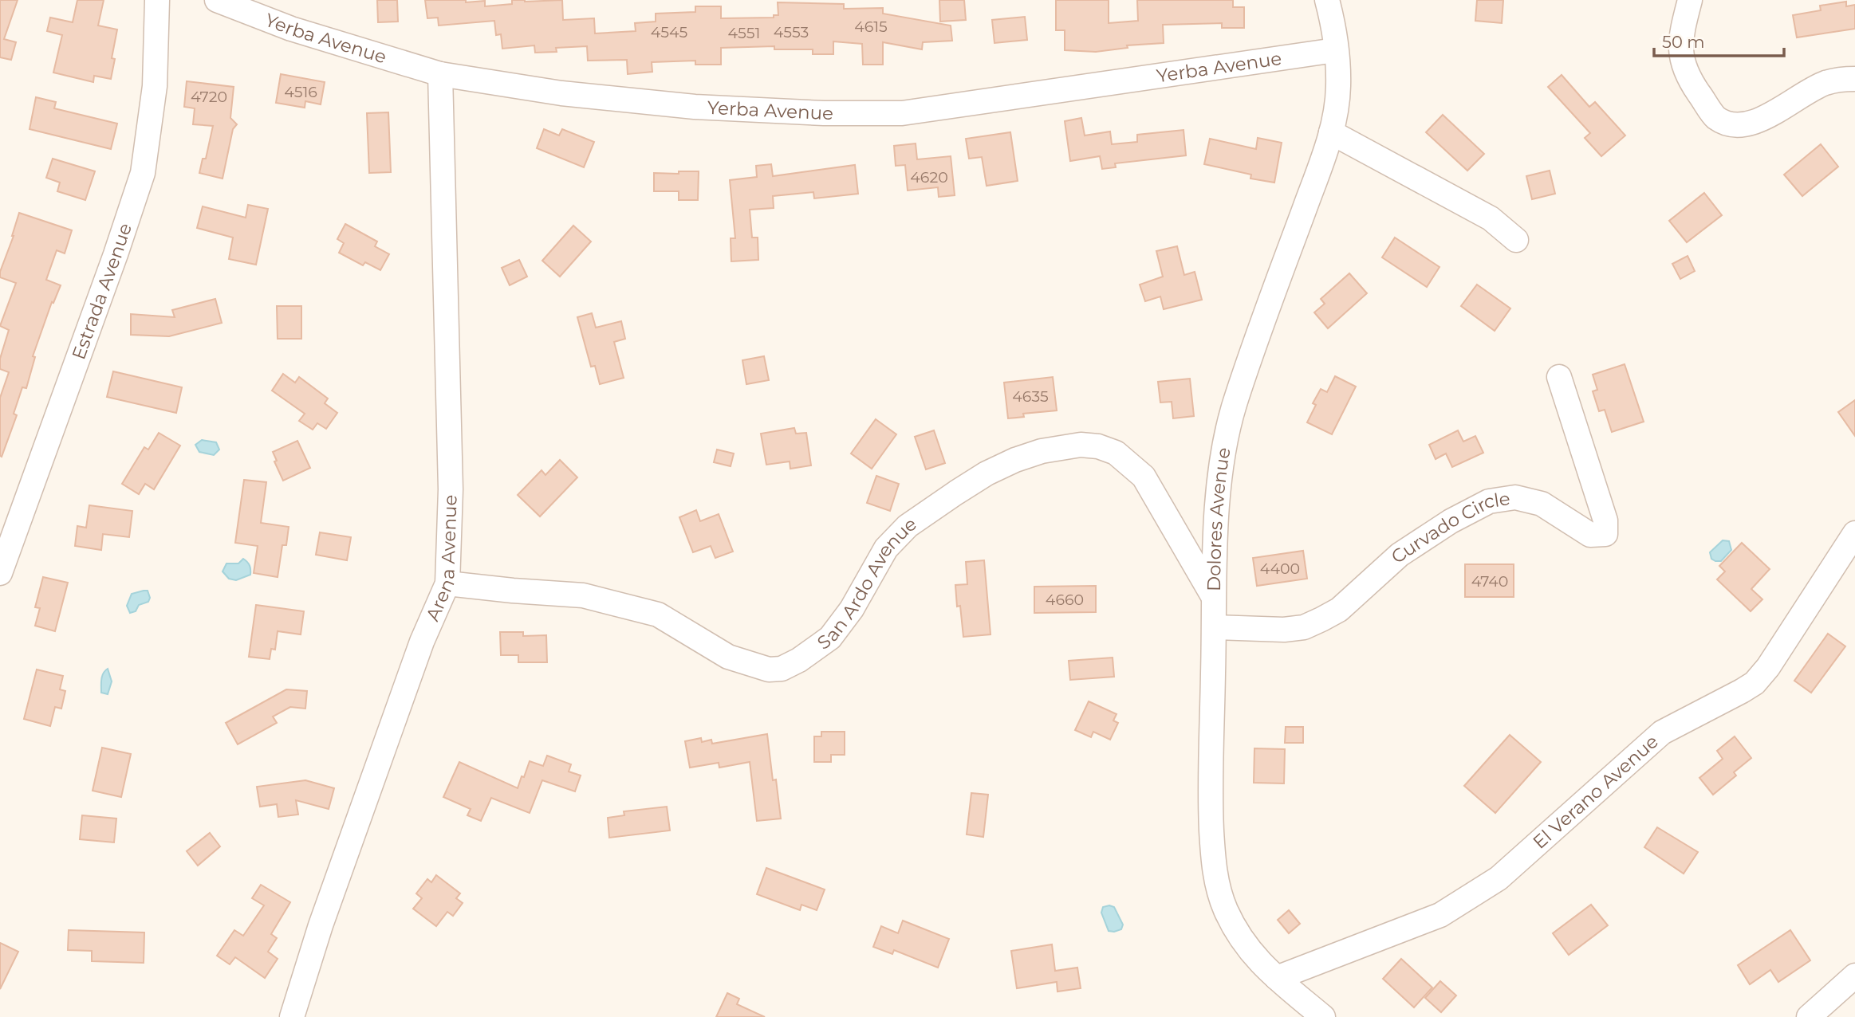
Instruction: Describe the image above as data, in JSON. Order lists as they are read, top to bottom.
{
  "streets": {
    "street": [
      "Yerba Avenue",
      "Estrada Avenue",
      "Dolores Avenue",
      "Curvado Circle",
      "Arena Avenue",
      "San Ardo Avenue",
      "El Verano Avenue"
    ]
  },
  "crossings": [
    ["Yerba Avenue", "Dolores Avenue"],
    ["Yerba Avenue", "Arena Avenue"],
    ["Dolores Avenue", "Curvado Circle"],
    ["Dolores Avenue", "San Ardo Avenue"],
    ["Dolores Avenue", "El Verano Avenue"],
    ["Arena Avenue", "San Ardo Avenue"]
  ],
  "house_numbers": [
    "4615",
    "4545",
    "4553",
    "4551",
    "4516",
    "4720",
    "4620",
    "4635",
    "4400",
    "4740",
    "4660"
  ],
  "scale_bar": "50 m"
}
